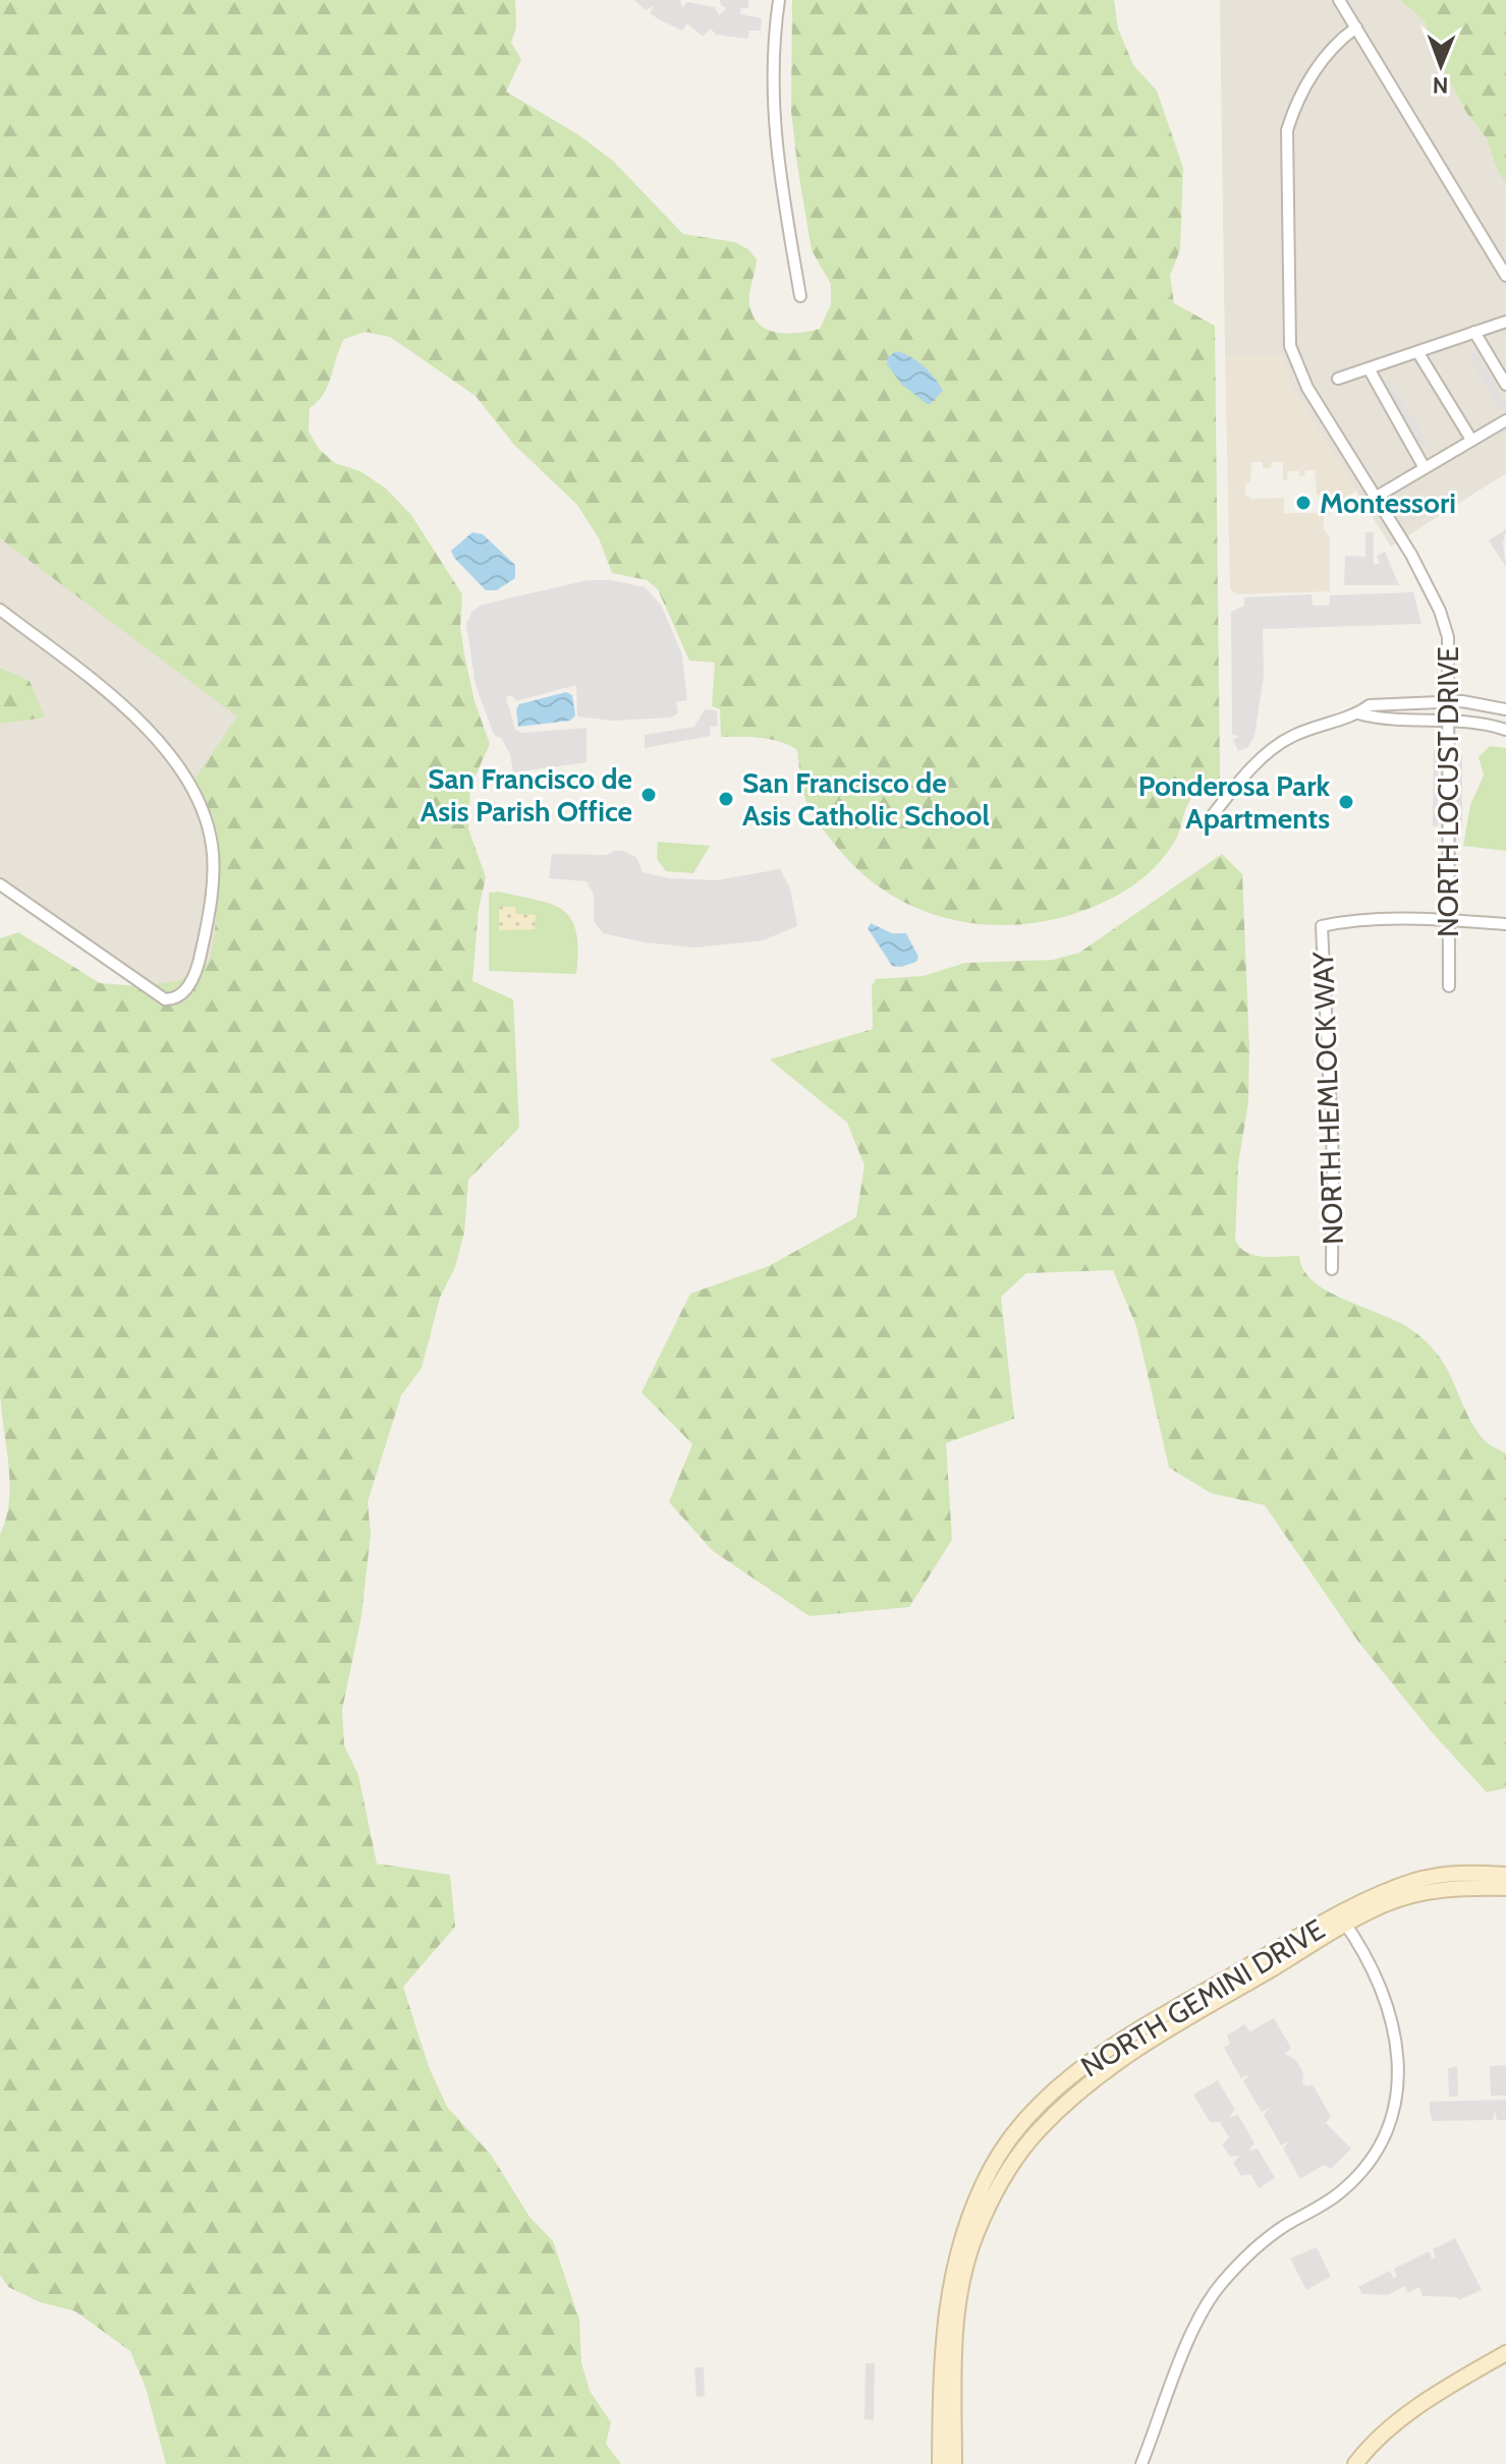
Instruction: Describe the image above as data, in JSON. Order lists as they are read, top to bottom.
{
  "streets": {
    "street": ["NORTH LOCUST DRIVE", "NORTH HEMLOCK WAY", "NORTH GEMINI DRIVE"]
  },
  "crossings": [
    ["NORTH LOCUST DRIVE", "NORTH HEMLOCK WAY"]
  ],
  "places": [
    "Montessori",
    "San Francisco de Asis Parish Office",
    "San Francisco de Asis Catholic School",
    "Ponderosa Park Apartments"
  ],
  "north": "bottom"
}
